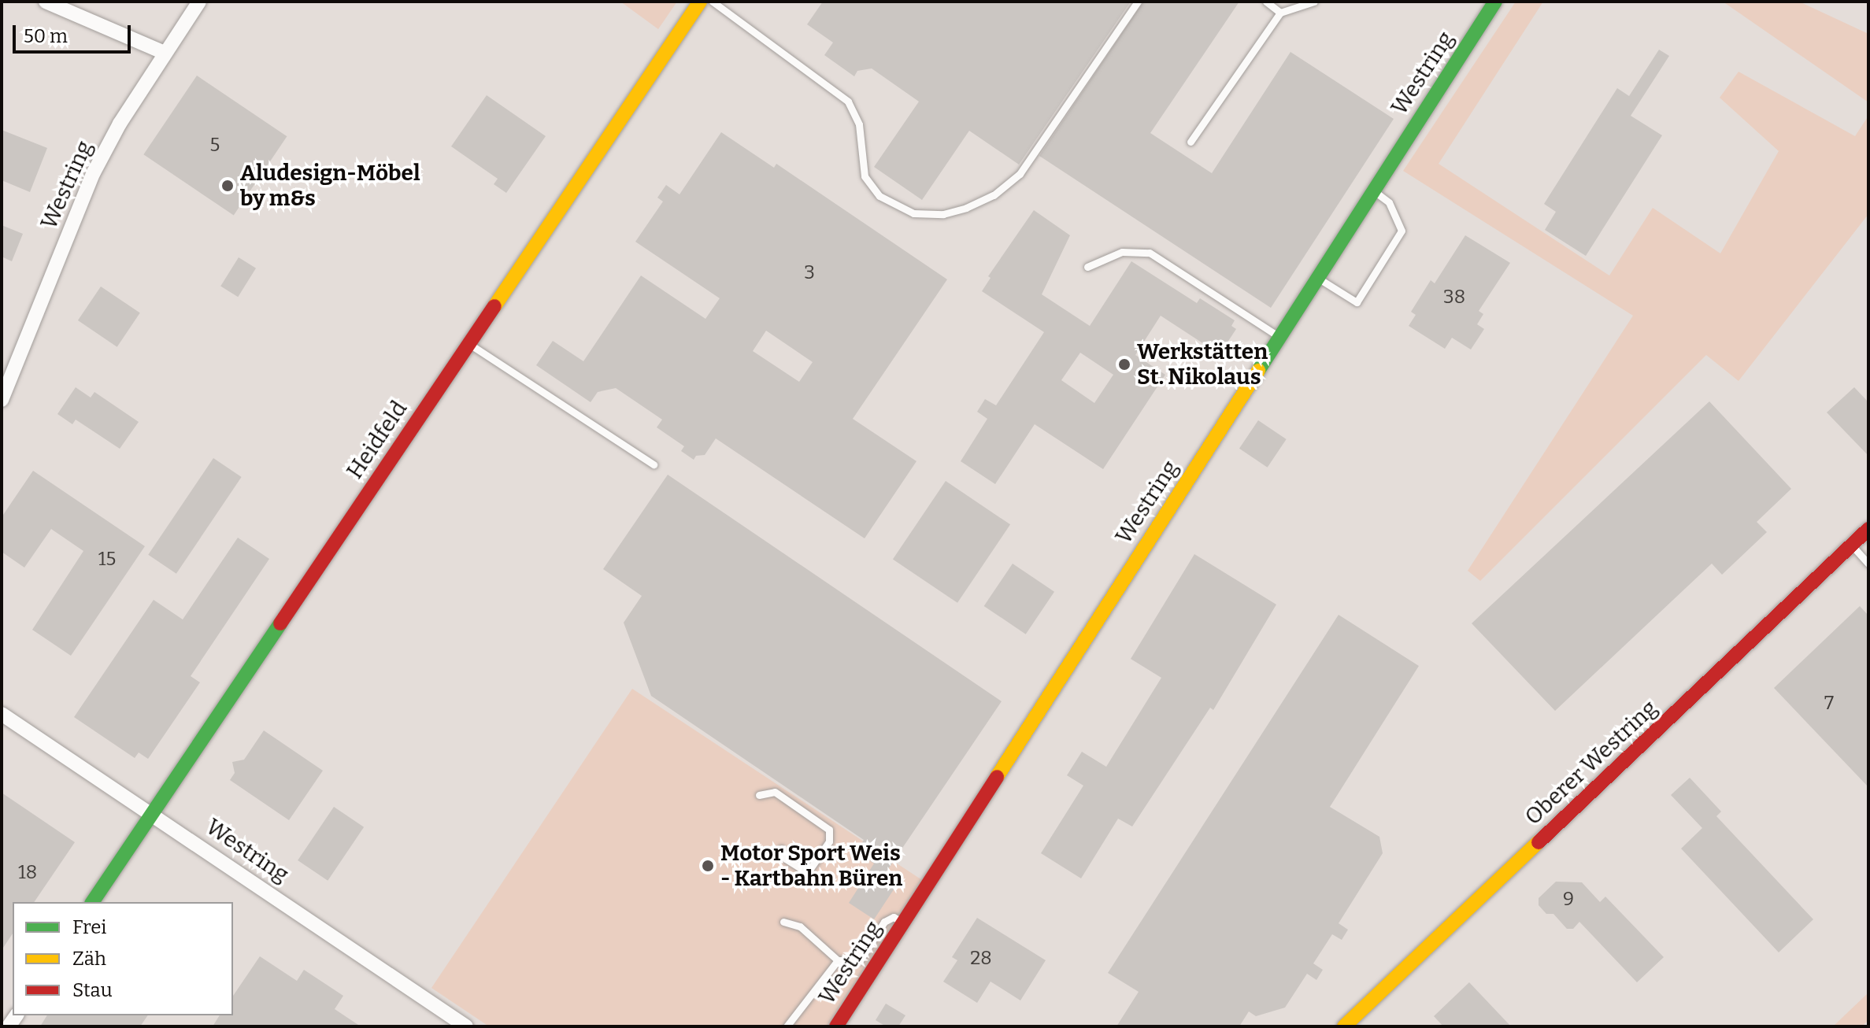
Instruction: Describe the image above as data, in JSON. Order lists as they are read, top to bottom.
{
  "streets": {
    "street": ["Westring", "Heidfeld", "Oberer Westring"]
  },
  "crossings": [
    ["Westring", "Heidfeld"]
  ],
  "places": ["Aludesign-Möbel by m&s", "Werkstätten St. Nikolaus", "Motor Sport Weis - Kartbahn Büren"],
  "house_numbers": [
    "5",
    "3",
    "38",
    "15",
    "7",
    "18",
    "9",
    "28"
  ],
  "legend": ["Frei", "Zäh", "Stau"],
  "scale_bar": "50 m"
}
